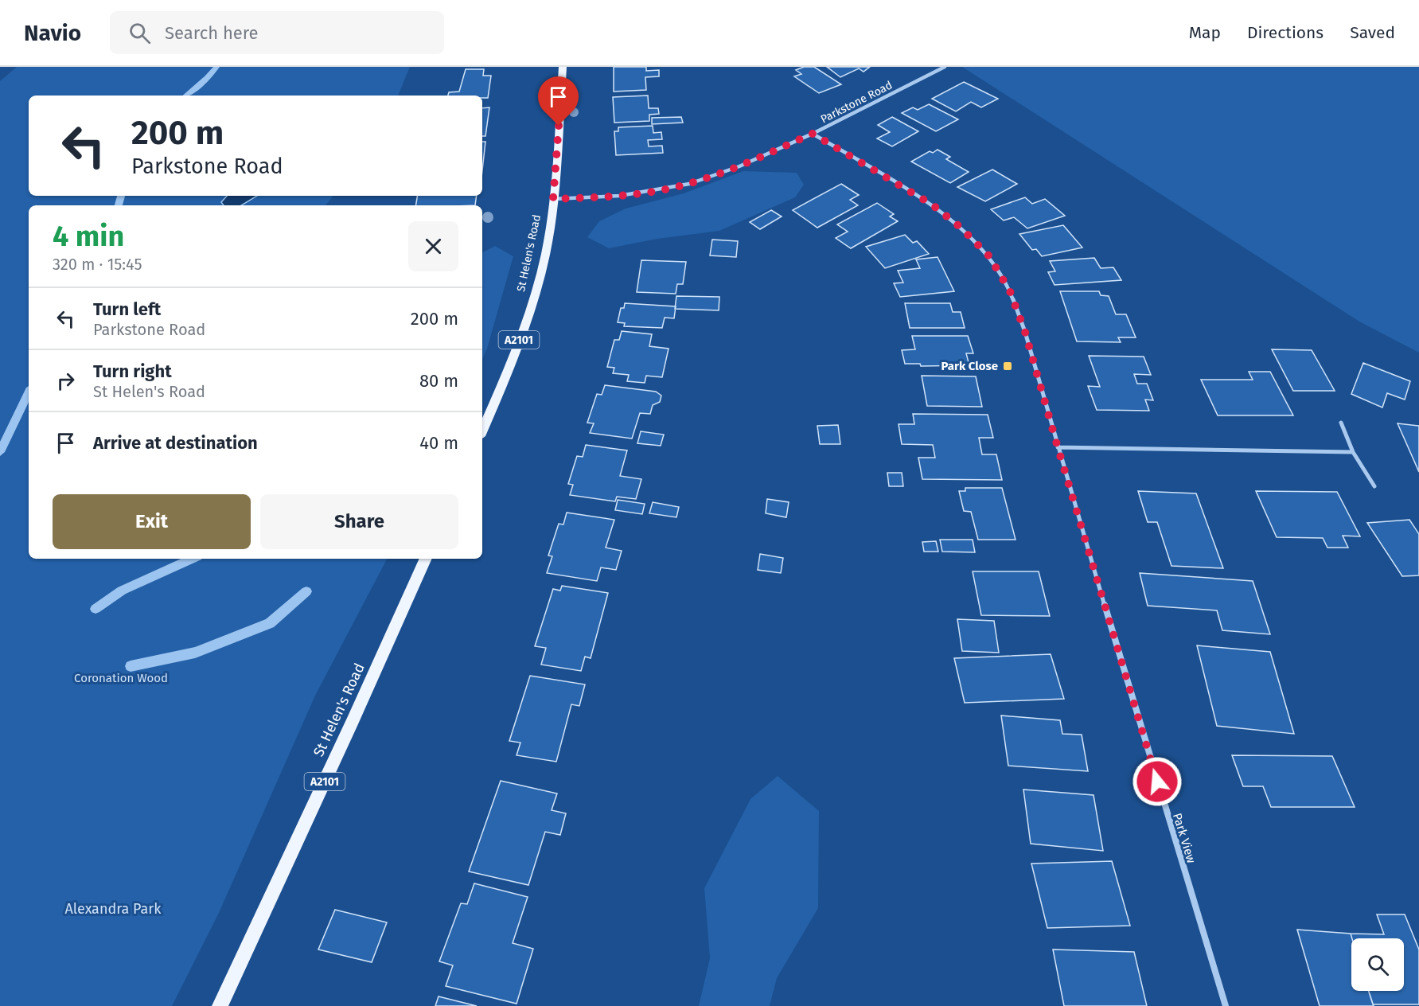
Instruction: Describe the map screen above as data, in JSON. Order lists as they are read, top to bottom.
{
  "streets": {
    "main road": ["St Helen's Road", "A2101"],
    "street": ["Parkstone Road", "Park View"]
  },
  "crossings": [
    ["Parkstone Road", "St Helen's Road"],
    ["Parkstone Road", "Park View"]
  ],
  "parks": ["Coronation Wood", "Alexandra Park"],
  "places": {
    "transit": ["Park Close"]
  },
  "page": {
    "header": "Navio",
    "search": "Search here",
    "nav": ["Map", "Directions", "Saved"],
    "turn": ["200 m", "Parkstone Road"],
    "heading": ["4 min", "320 m · 15:45"],
    "list": [
      {
        "name": "Turn left",
        "note": "Parkstone Road",
        "value": "200 m"
      },
      {
        "name": "Turn right",
        "note": "St Helen's Road",
        "value": "80 m"
      },
      {
        "name": "Arrive at destination",
        "value": "40 m"
      }
    ],
    "buttons": ["Exit", "Share"]
  }
}
